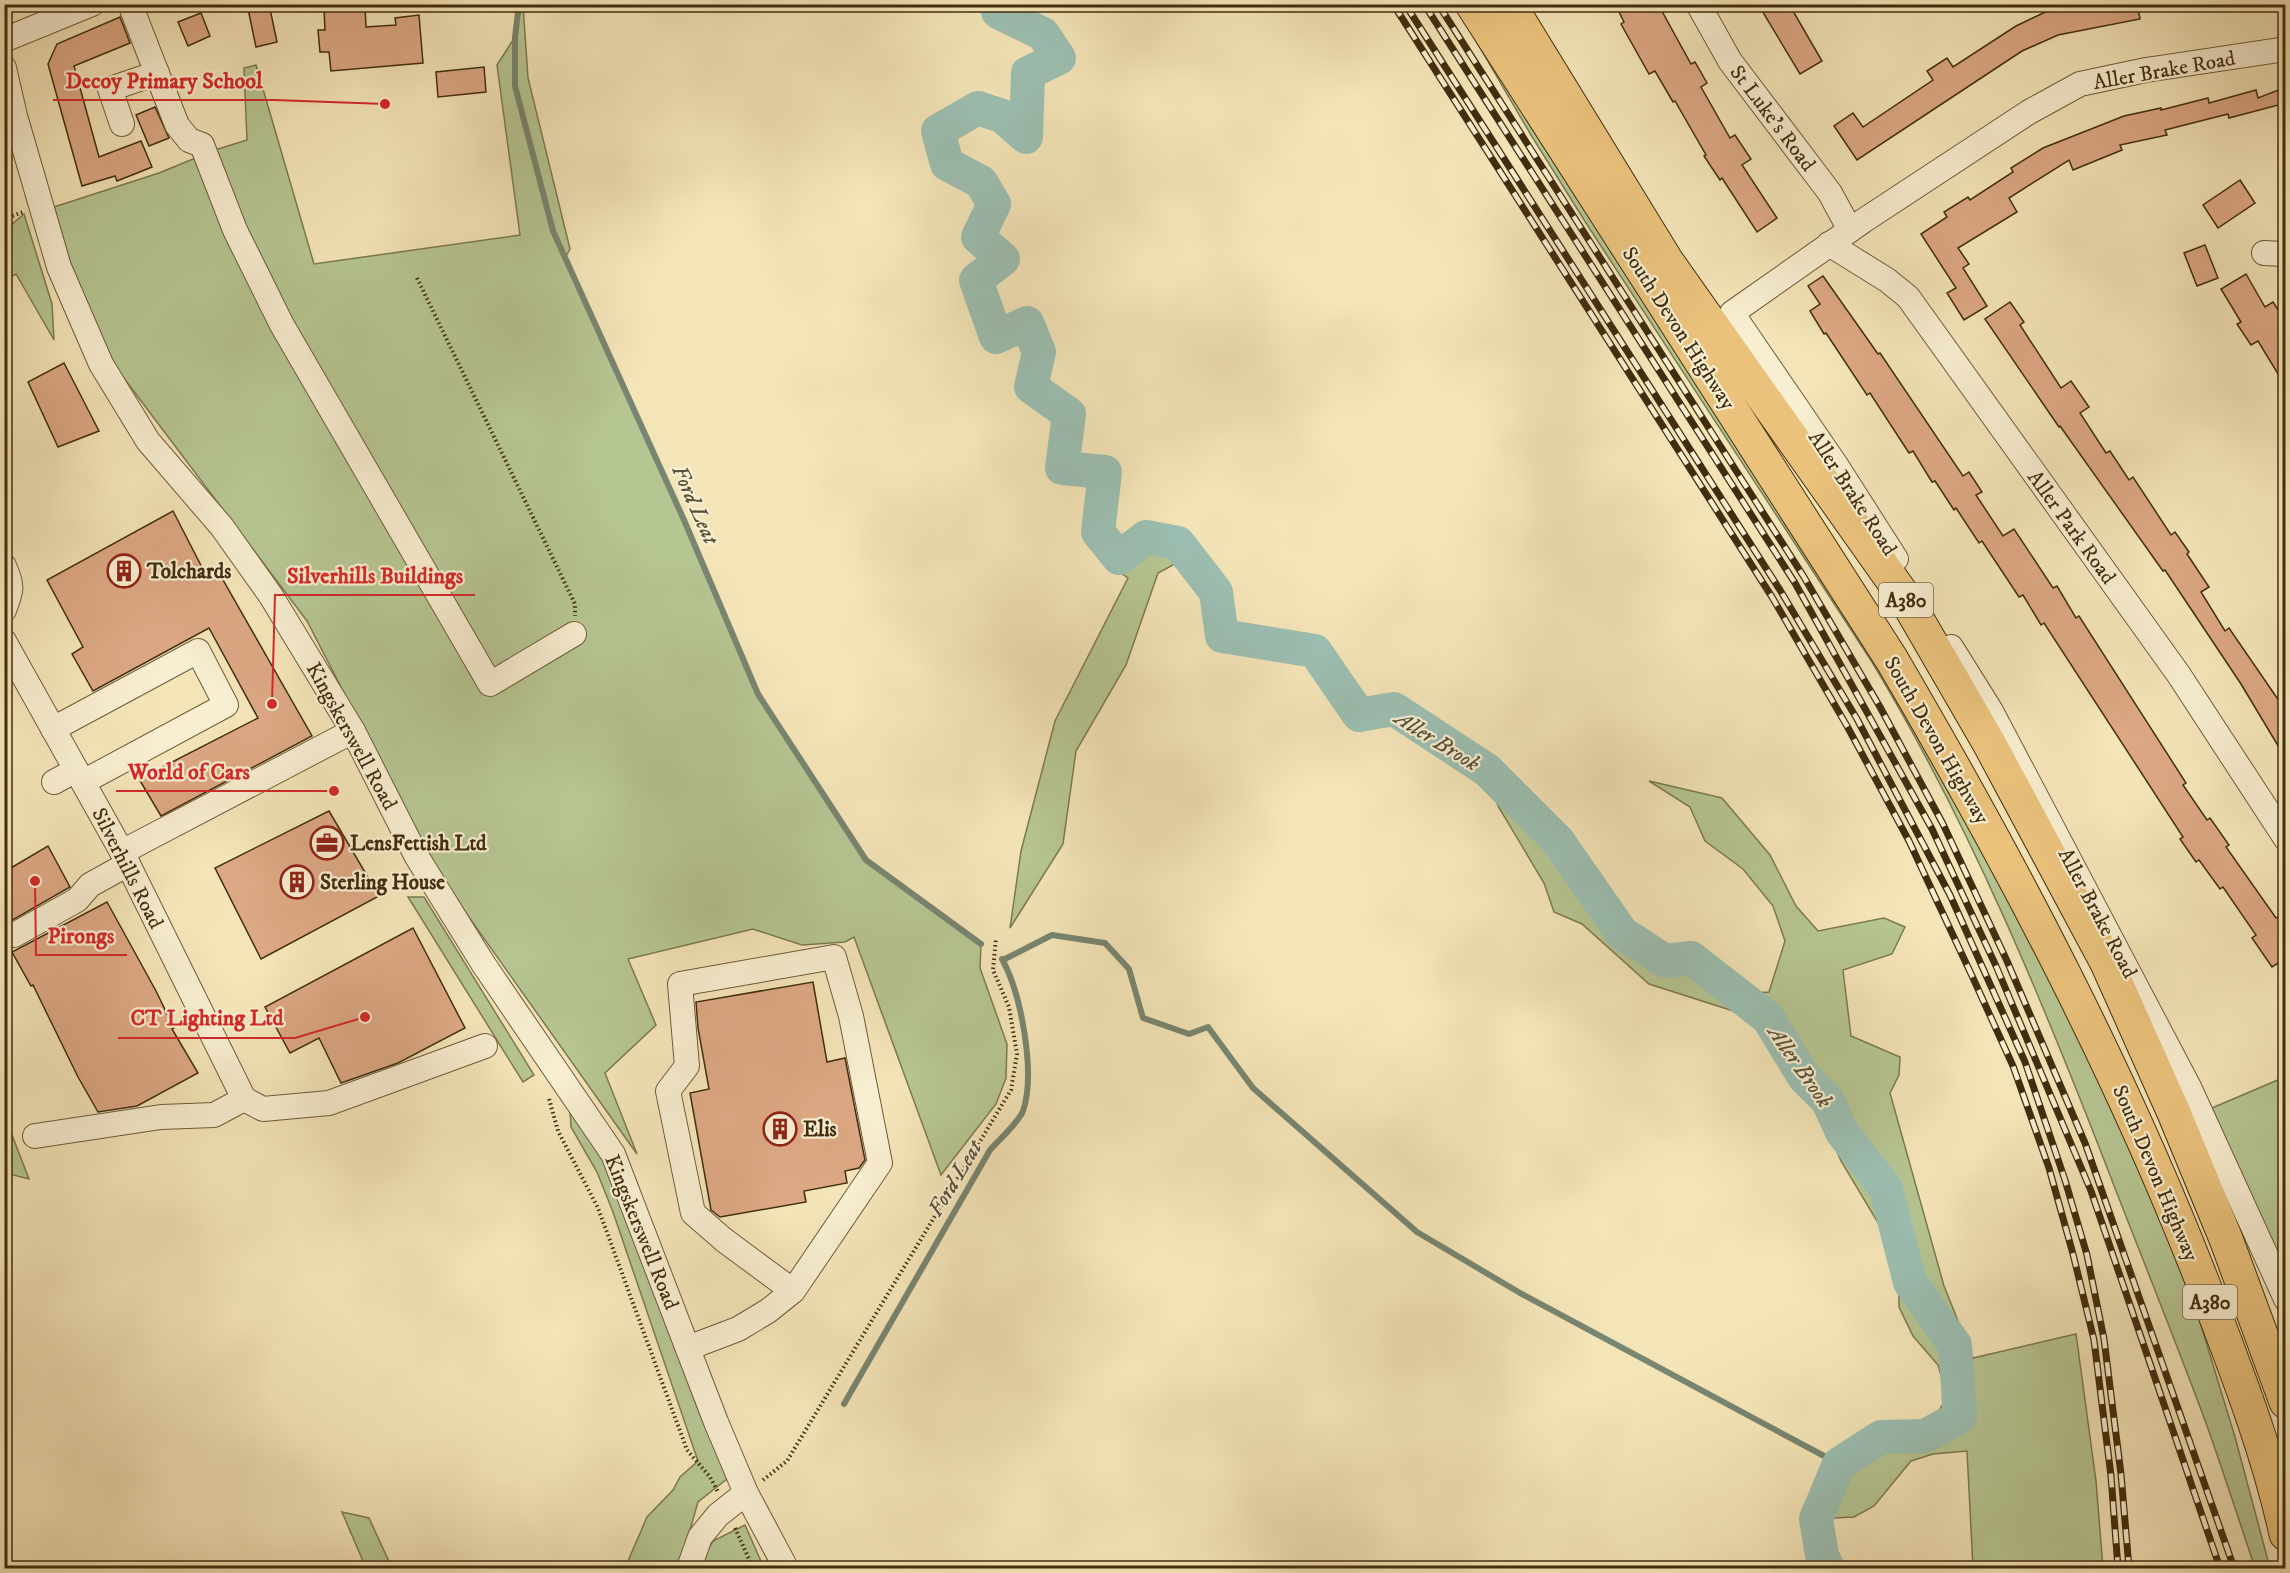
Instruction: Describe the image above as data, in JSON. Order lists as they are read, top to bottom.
{
  "streets": {
    "highway": ["South Devon Highway", "A380"],
    "street": [
      "Aller Brake Road",
      "St Luke's Road",
      "Aller Park Road",
      "Kingskerswell Road",
      "Silverhills Road"
    ]
  },
  "crossings": [
    ["Aller Brake Road", "St Luke's Road"],
    ["Aller Brake Road", "Aller Park Road"]
  ],
  "water": ["Ford Leat", "Aller Brook"],
  "places": {
    "other": [
      "Decoy Primary School",
      "Silverhills Buildings",
      "World of Cars",
      "Pirongs",
      "CT Lighting Ltd"
    ],
    "building": ["Tolchards", "Sterling House", "Elis"],
    "office": ["LensFettish Ltd"]
  }
}
